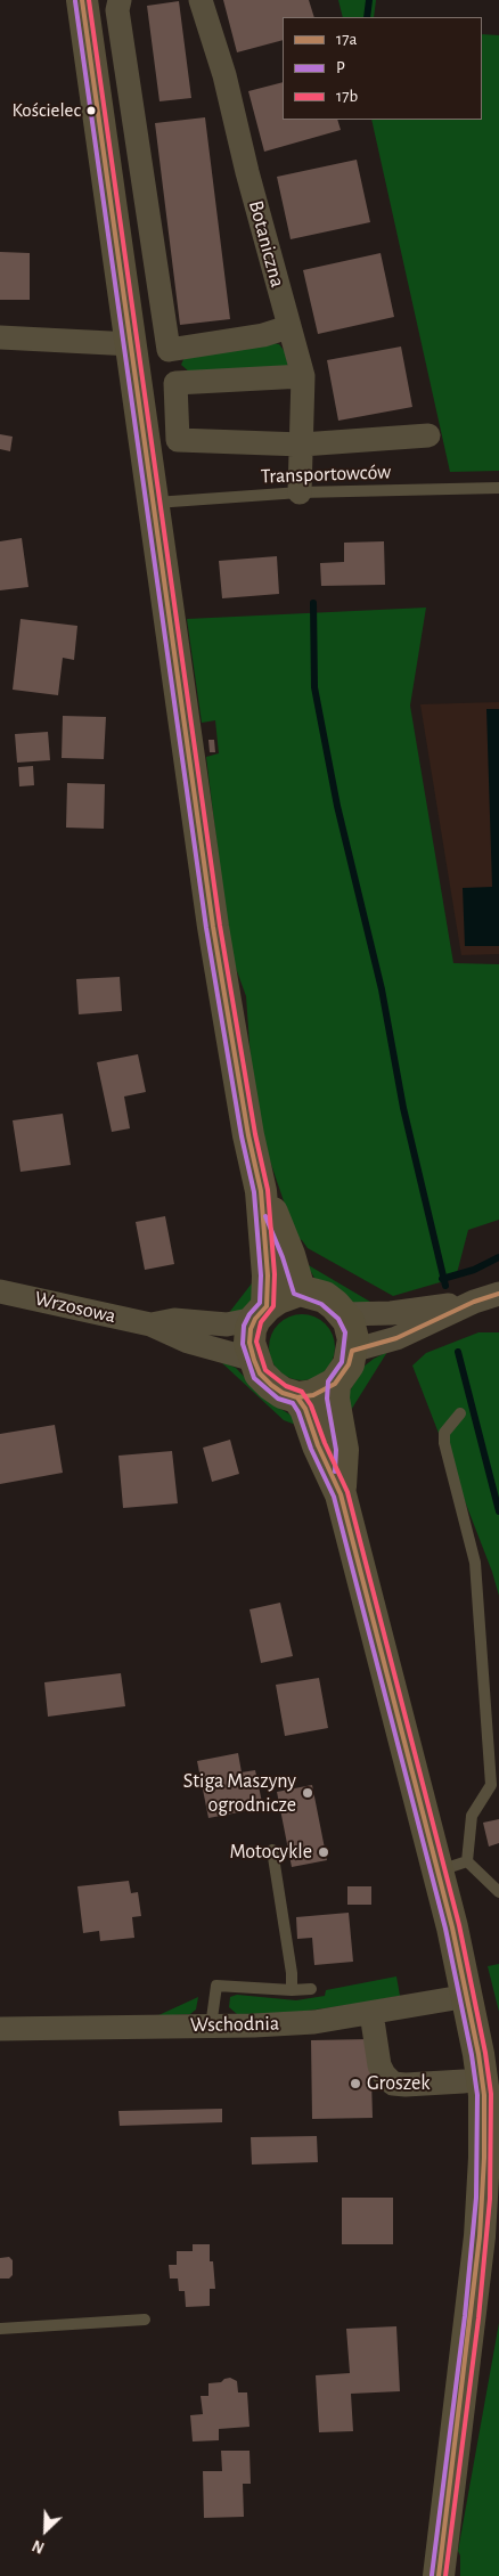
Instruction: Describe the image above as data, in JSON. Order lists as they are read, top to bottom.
{
  "streets": {
    "street": ["Botaniczna", "Wrzosowa", "Wschodnia"],
    "lane": ["Transportowców"]
  },
  "crossings": [
    ["Botaniczna", "Transportowców"]
  ],
  "places": [
    "Kościelec",
    "Stiga Maszyny ogrodnicze",
    "Motocykle",
    "Groszek"
  ],
  "lines": ["transit line 17a", "transit line 17b", "transit line P"],
  "legend": ["17a", "P", "17b"],
  "north": "bottom left"
}
